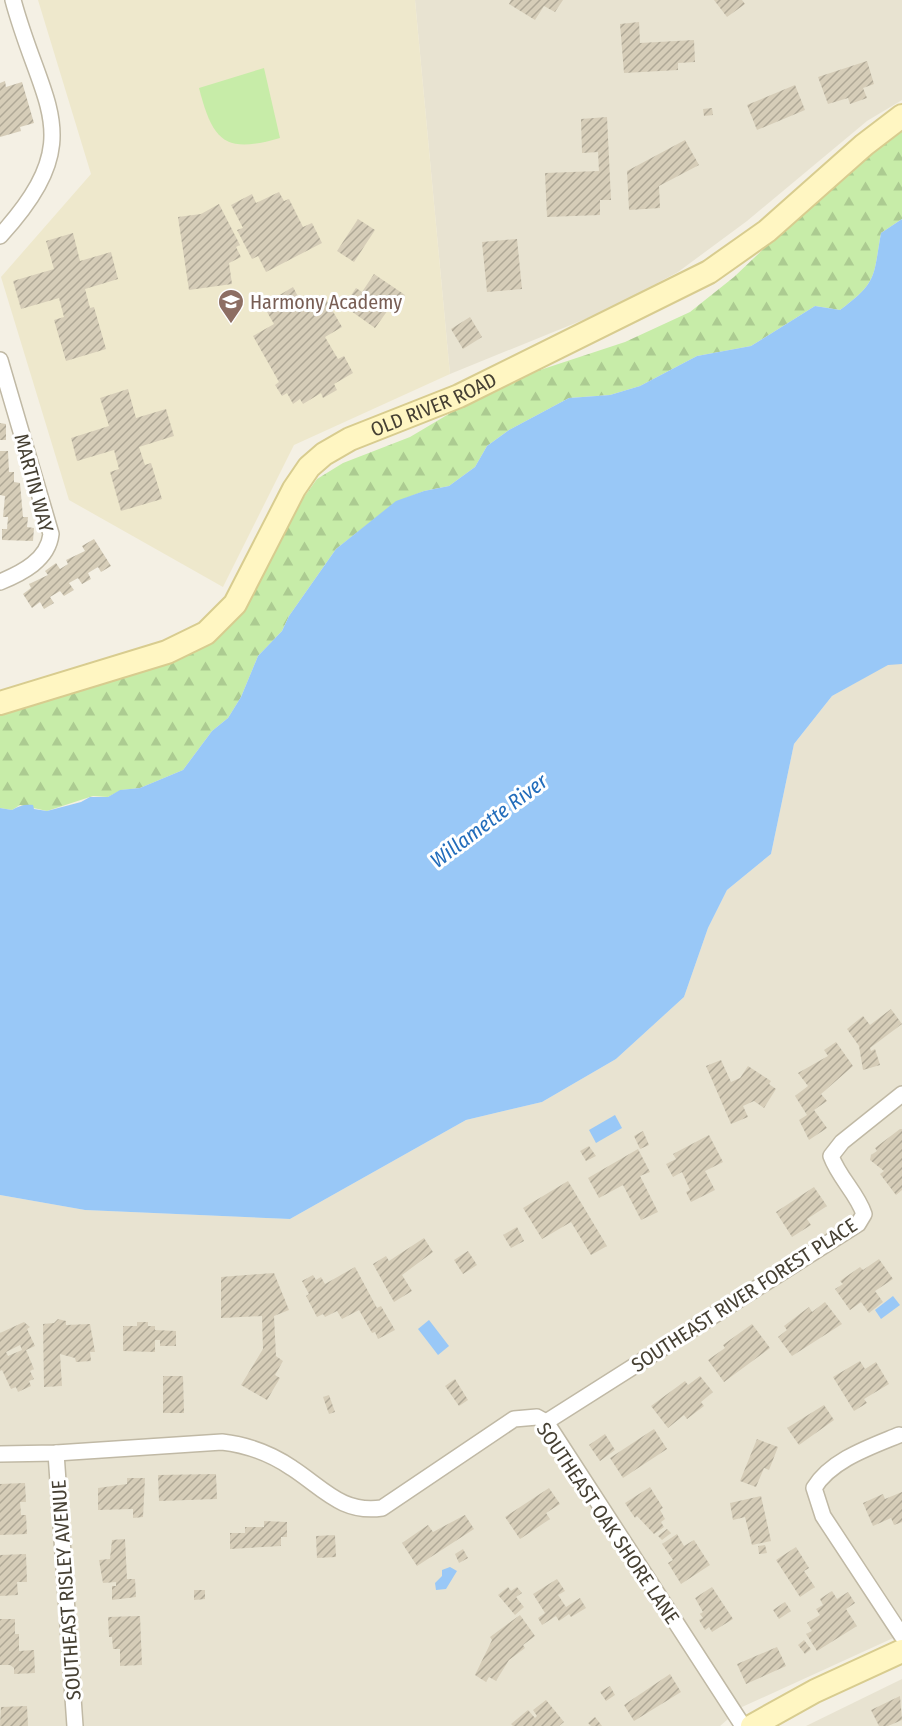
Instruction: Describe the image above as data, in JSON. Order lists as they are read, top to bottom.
{
  "streets": {
    "street": [
      "OLD RIVER ROAD",
      "MARTIN WAY",
      "SOUTHEAST RIVER FOREST PLACE",
      "SOUTHEAST OAK SHORE LANE",
      "SOUTHEAST RISLEY AVENUE"
    ]
  },
  "crossings": [
    ["SOUTHEAST RIVER FOREST PLACE", "SOUTHEAST OAK SHORE LANE"],
    ["SOUTHEAST OAK SHORE LANE", "SOUTHEAST RISLEY AVENUE"]
  ],
  "water": ["Willamette River"],
  "places": {
    "school or university": ["Harmony Academy"]
  }
}
